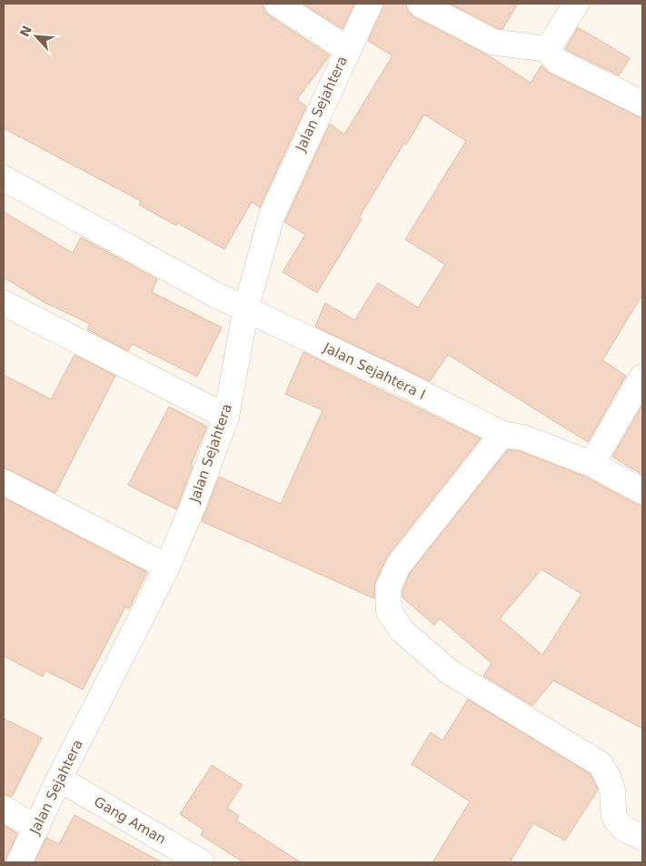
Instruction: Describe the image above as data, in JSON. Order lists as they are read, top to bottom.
{
  "streets": {
    "street": ["Jalan Sejahtera", "Jalan Sejahtera I", "Gang Aman"]
  },
  "crossings": [
    ["Jalan Sejahtera", "Jalan Sejahtera I"],
    ["Jalan Sejahtera", "Gang Aman"]
  ],
  "north": "top left"
}
